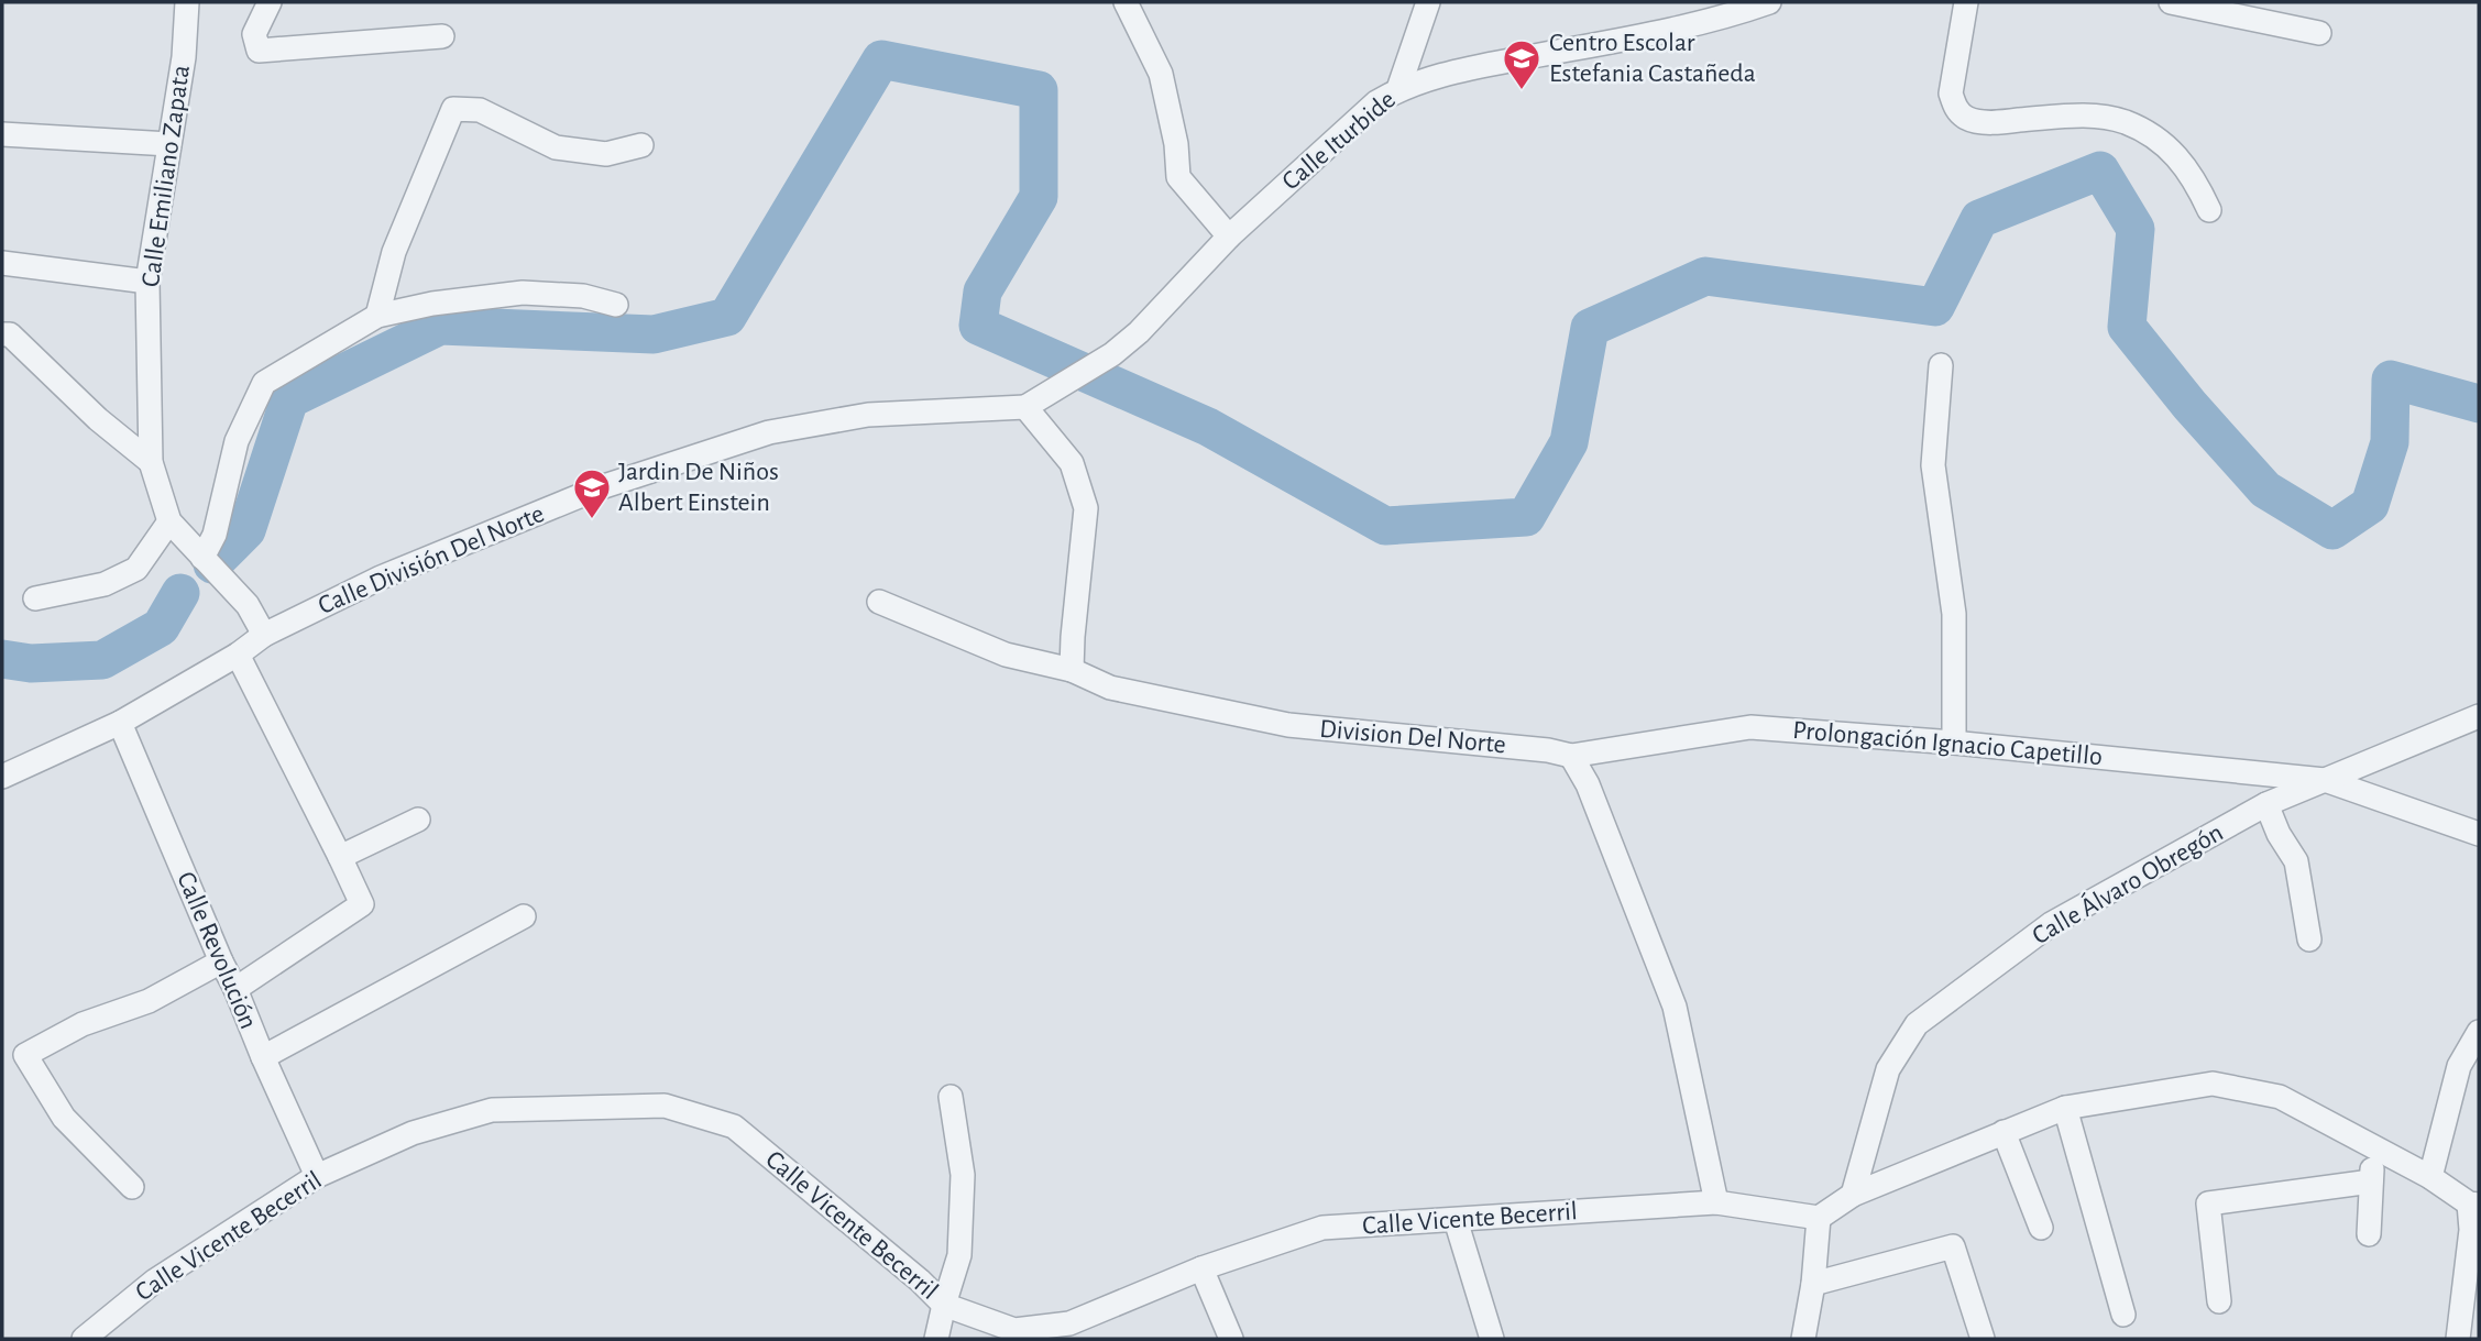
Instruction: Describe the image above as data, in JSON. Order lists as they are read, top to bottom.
{
  "streets": {
    "street": [
      "Calle Iturbide",
      "Calle Emiliano Zapata",
      "Calle División Del Norte",
      "Division Del Norte",
      "Prolongación Ignacio Capetillo",
      "Calle Álvaro Obregón",
      "Calle Revolución",
      "Calle Vicente Becerril"
    ]
  },
  "crossings": [
    ["Calle Iturbide", "Calle División Del Norte"],
    ["Calle Emiliano Zapata", "Calle División Del Norte"],
    ["Calle División Del Norte", "Calle Revolución"],
    ["Division Del Norte", "Prolongación Ignacio Capetillo"],
    ["Prolongación Ignacio Capetillo", "Calle Álvaro Obregón"],
    ["Calle Revolución", "Calle Vicente Becerril"]
  ],
  "places": {
    "school or university": ["Centro Escolar Estefania Castañeda", "Jardin De Niños Albert Einstein"]
  }
}
